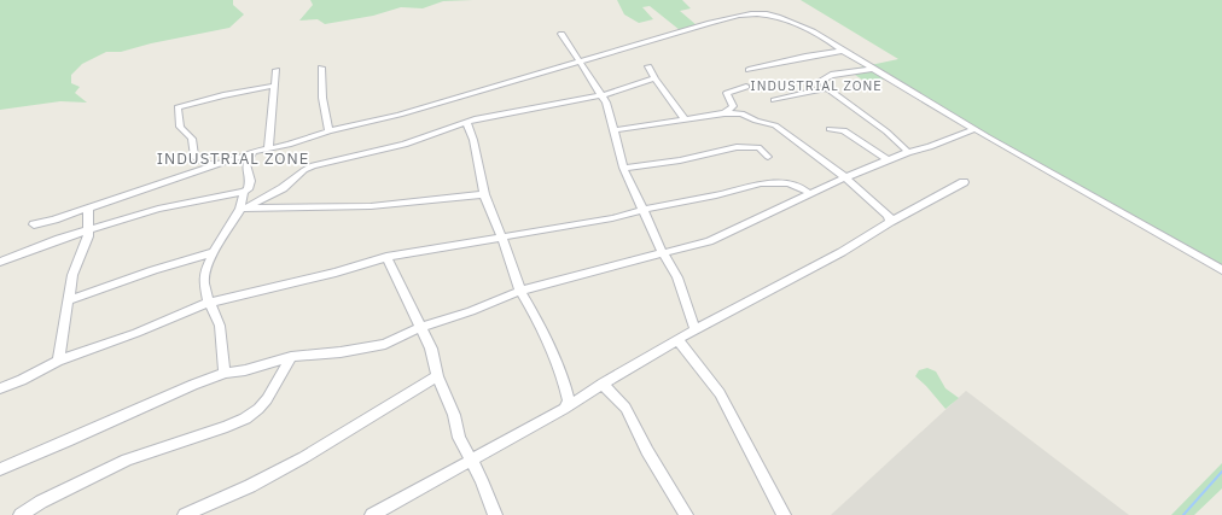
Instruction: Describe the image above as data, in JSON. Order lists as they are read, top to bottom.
{
  "districts": ["INDUSTRIAL ZONE", "INDUSTRIAL ZONE"]
}
